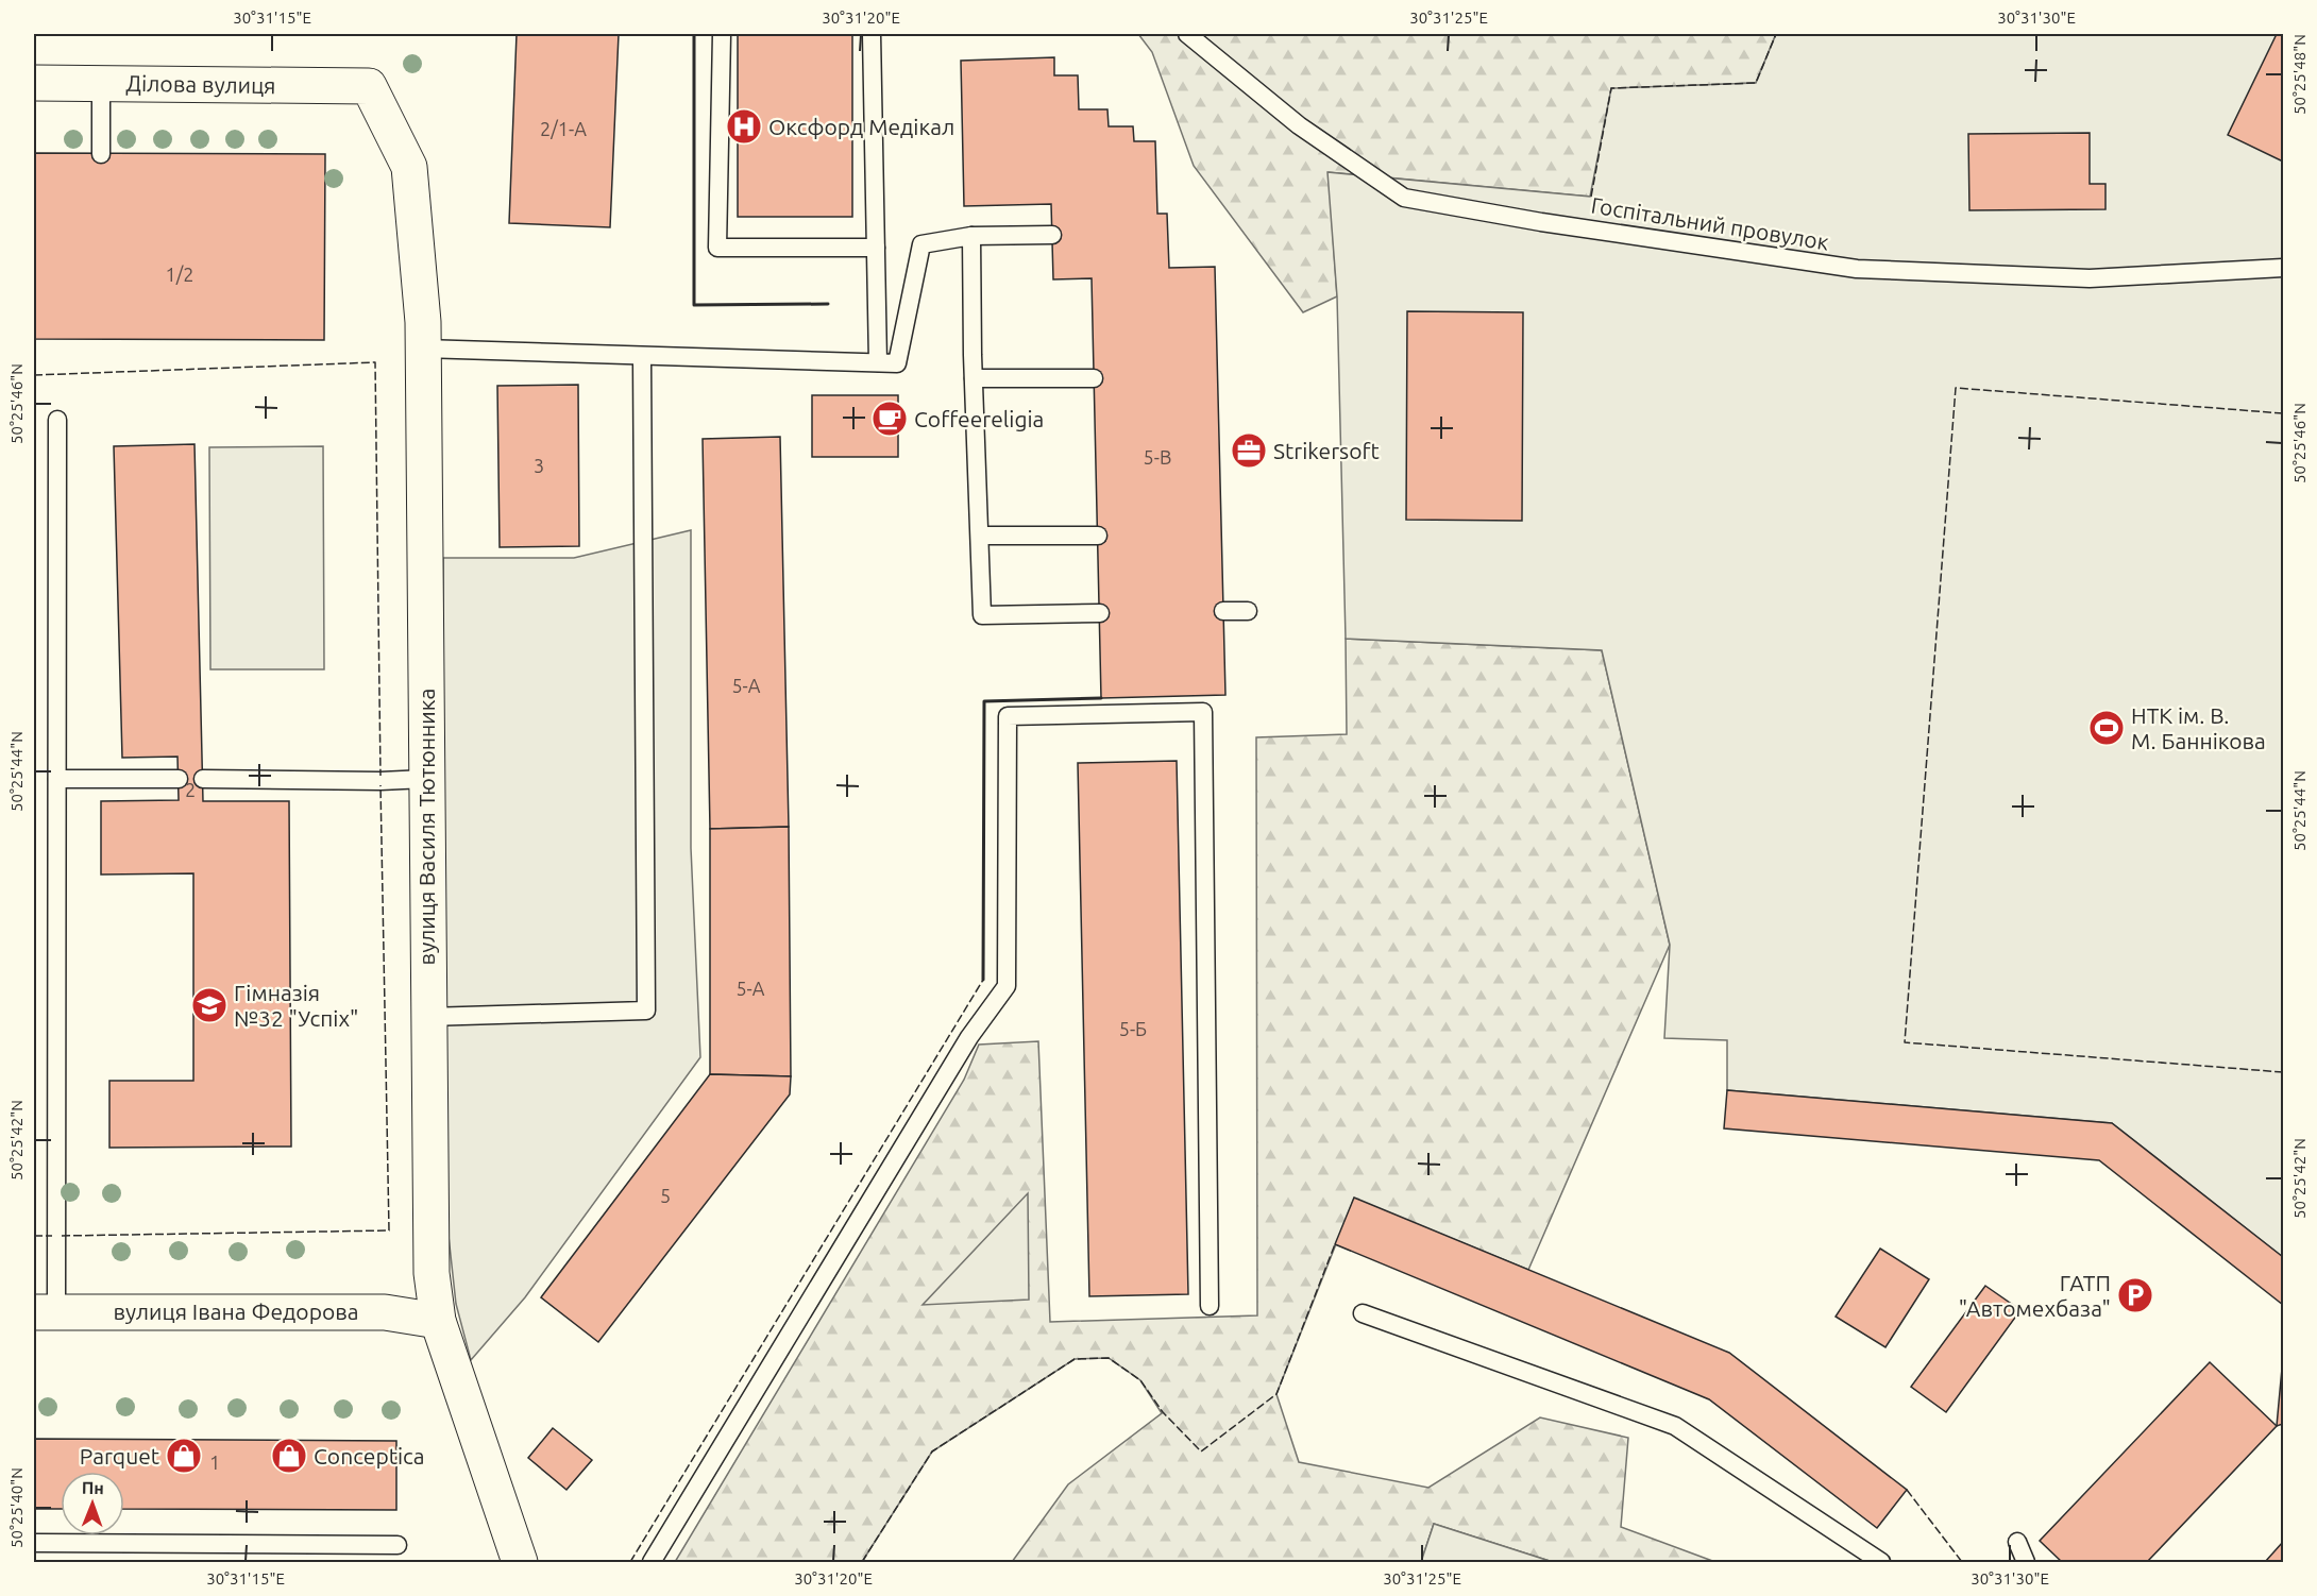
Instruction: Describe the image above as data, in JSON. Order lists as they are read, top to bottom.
{
  "streets": {
    "street": ["Ділова вулиця", "вулиця Василя Тютюнника", "вулиця Івана Федорова"],
    "lane": ["Госпітальний провулок"]
  },
  "crossings": [
    ["Ділова вулиця", "вулиця Василя Тютюнника"],
    ["вулиця Василя Тютюнника", "вулиця Івана Федорова"]
  ],
  "places": {
    "hospital": ["Оксфорд Медікал"],
    "cafe": ["Coffeereligia"],
    "office": ["Strikersoft"],
    "sports": ["НТК ім. В. М. Баннікова"],
    "school or university": ["Гімназія №32 \"Успіх\""],
    "parking": ["ГАТП \"Автомехбаза\""],
    "shop": ["Parquet", "Conceptica"]
  },
  "house_numbers": [
    "2/1-А",
    "1/2",
    "5-В",
    "3",
    "5-А",
    "2",
    "5-А",
    "5-Б",
    "5",
    "1"
  ],
  "north": "top",
  "coordinates": [
    "30°31'15\"E",
    "30°31'20\"E",
    "30°31'25\"E",
    "30°31'30\"E",
    "50°25'48\"N",
    "50°25'46\"N",
    "50°25'44\"N",
    "50°25'42\"N",
    "50°25'40\"N"
  ]
}
